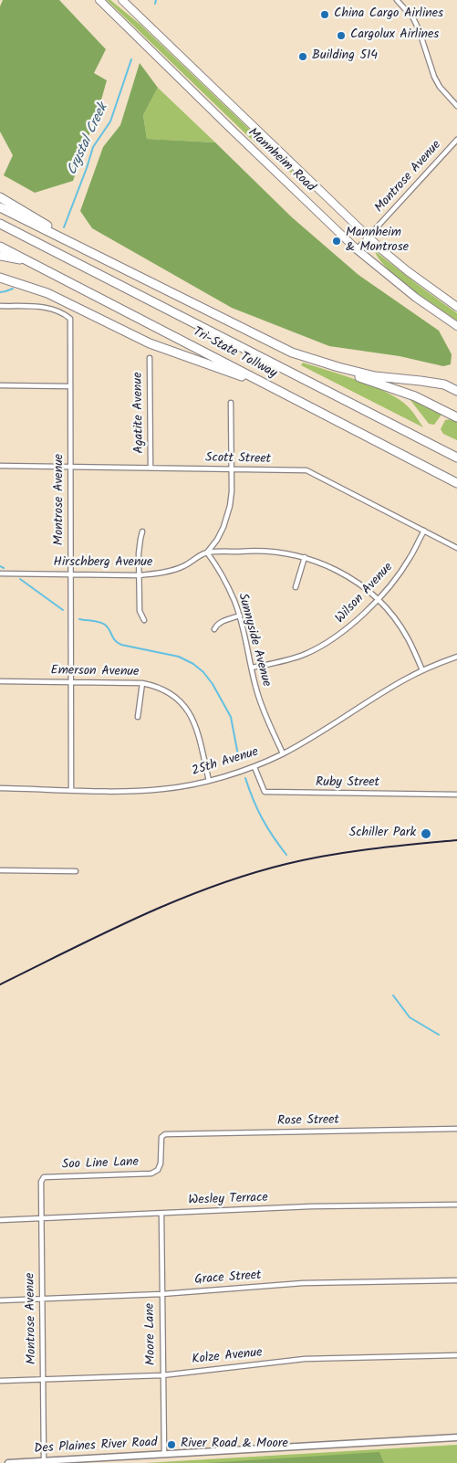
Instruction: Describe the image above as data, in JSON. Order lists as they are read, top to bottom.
{
  "streets": {
    "highway": ["Tri-State Tollway"],
    "main road": ["Mannheim Road", "Des Plaines River Road"],
    "street": [
      "Montrose Avenue",
      "Agatite Avenue",
      "Scott Street",
      "Hirschberg Avenue",
      "Wilson Avenue",
      "Sunnyside Avenue",
      "Emerson Avenue",
      "25th Avenue",
      "Ruby Street",
      "Rose Street",
      "Soo Line Lane",
      "Wesley Terrace",
      "Grace Street",
      "Moore Lane",
      "Kolze Avenue"
    ]
  },
  "crossings": [
    ["Mannheim Road", "Montrose Avenue"],
    ["Montrose Avenue", "Scott Street"],
    ["Montrose Avenue", "Hirschberg Avenue"],
    ["Montrose Avenue", "Emerson Avenue"],
    ["Montrose Avenue", "25th Avenue"],
    ["Montrose Avenue", "Soo Line Lane"],
    ["Montrose Avenue", "Wesley Terrace"],
    ["Montrose Avenue", "Grace Street"],
    ["Montrose Avenue", "Kolze Avenue"],
    ["Montrose Avenue", "Des Plaines River Road"],
    ["Agatite Avenue", "Scott Street"],
    ["Scott Street", "Wilson Avenue"],
    ["Hirschberg Avenue", "Wilson Avenue"],
    ["Hirschberg Avenue", "Sunnyside Avenue"],
    ["Hirschberg Avenue", "25th Avenue"],
    ["Wilson Avenue", "Sunnyside Avenue"],
    ["Sunnyside Avenue", "25th Avenue"],
    ["Emerson Avenue", "25th Avenue"],
    ["25th Avenue", "Ruby Street"],
    ["Rose Street", "Soo Line Lane"],
    ["Wesley Terrace", "Moore Lane"],
    ["Grace Street", "Moore Lane"],
    ["Moore Lane", "Kolze Avenue"],
    ["Moore Lane", "Des Plaines River Road"]
  ],
  "water": ["Crystal Creek"],
  "places": [
    "China Cargo Airlines",
    "Cargolux Airlines",
    "Building 514",
    "Mannheim & Montrose",
    "Schiller Park",
    "River Road & Moore"
  ]
}
